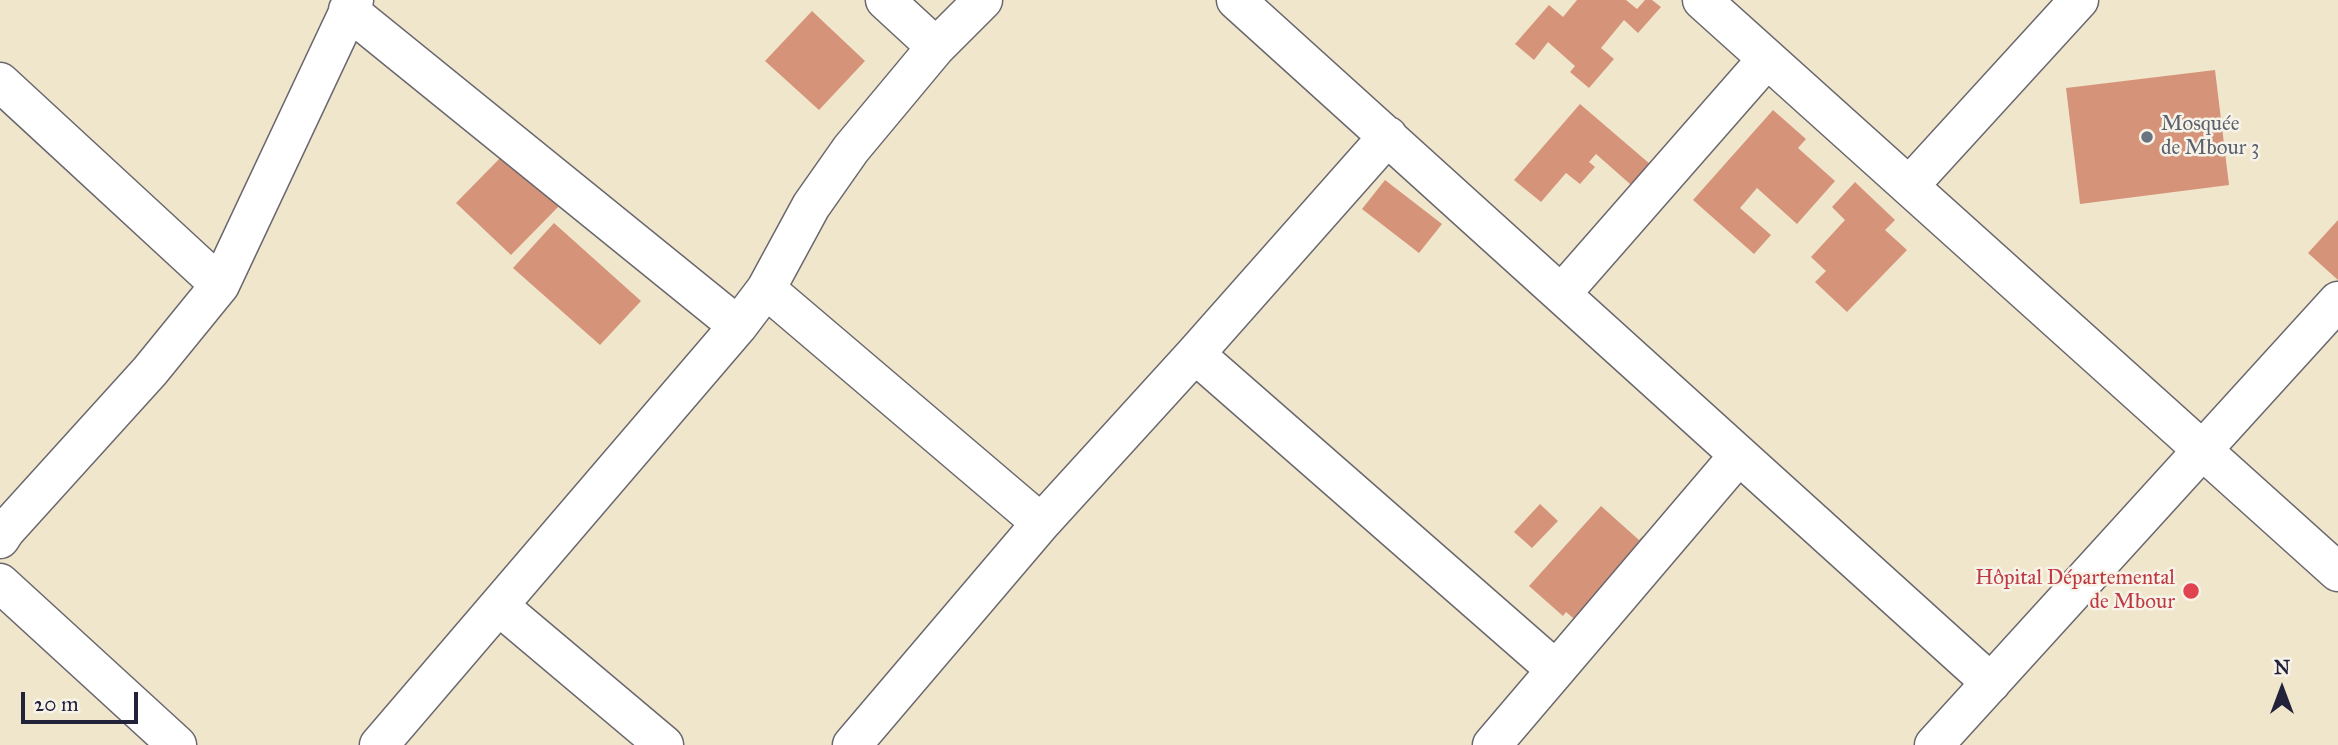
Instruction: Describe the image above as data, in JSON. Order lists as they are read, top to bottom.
{
  "places": ["Mosquée de Mbour 3", "Hôpital Départemental de Mbour"],
  "scale_bar": "20 m",
  "north": "top"
}
